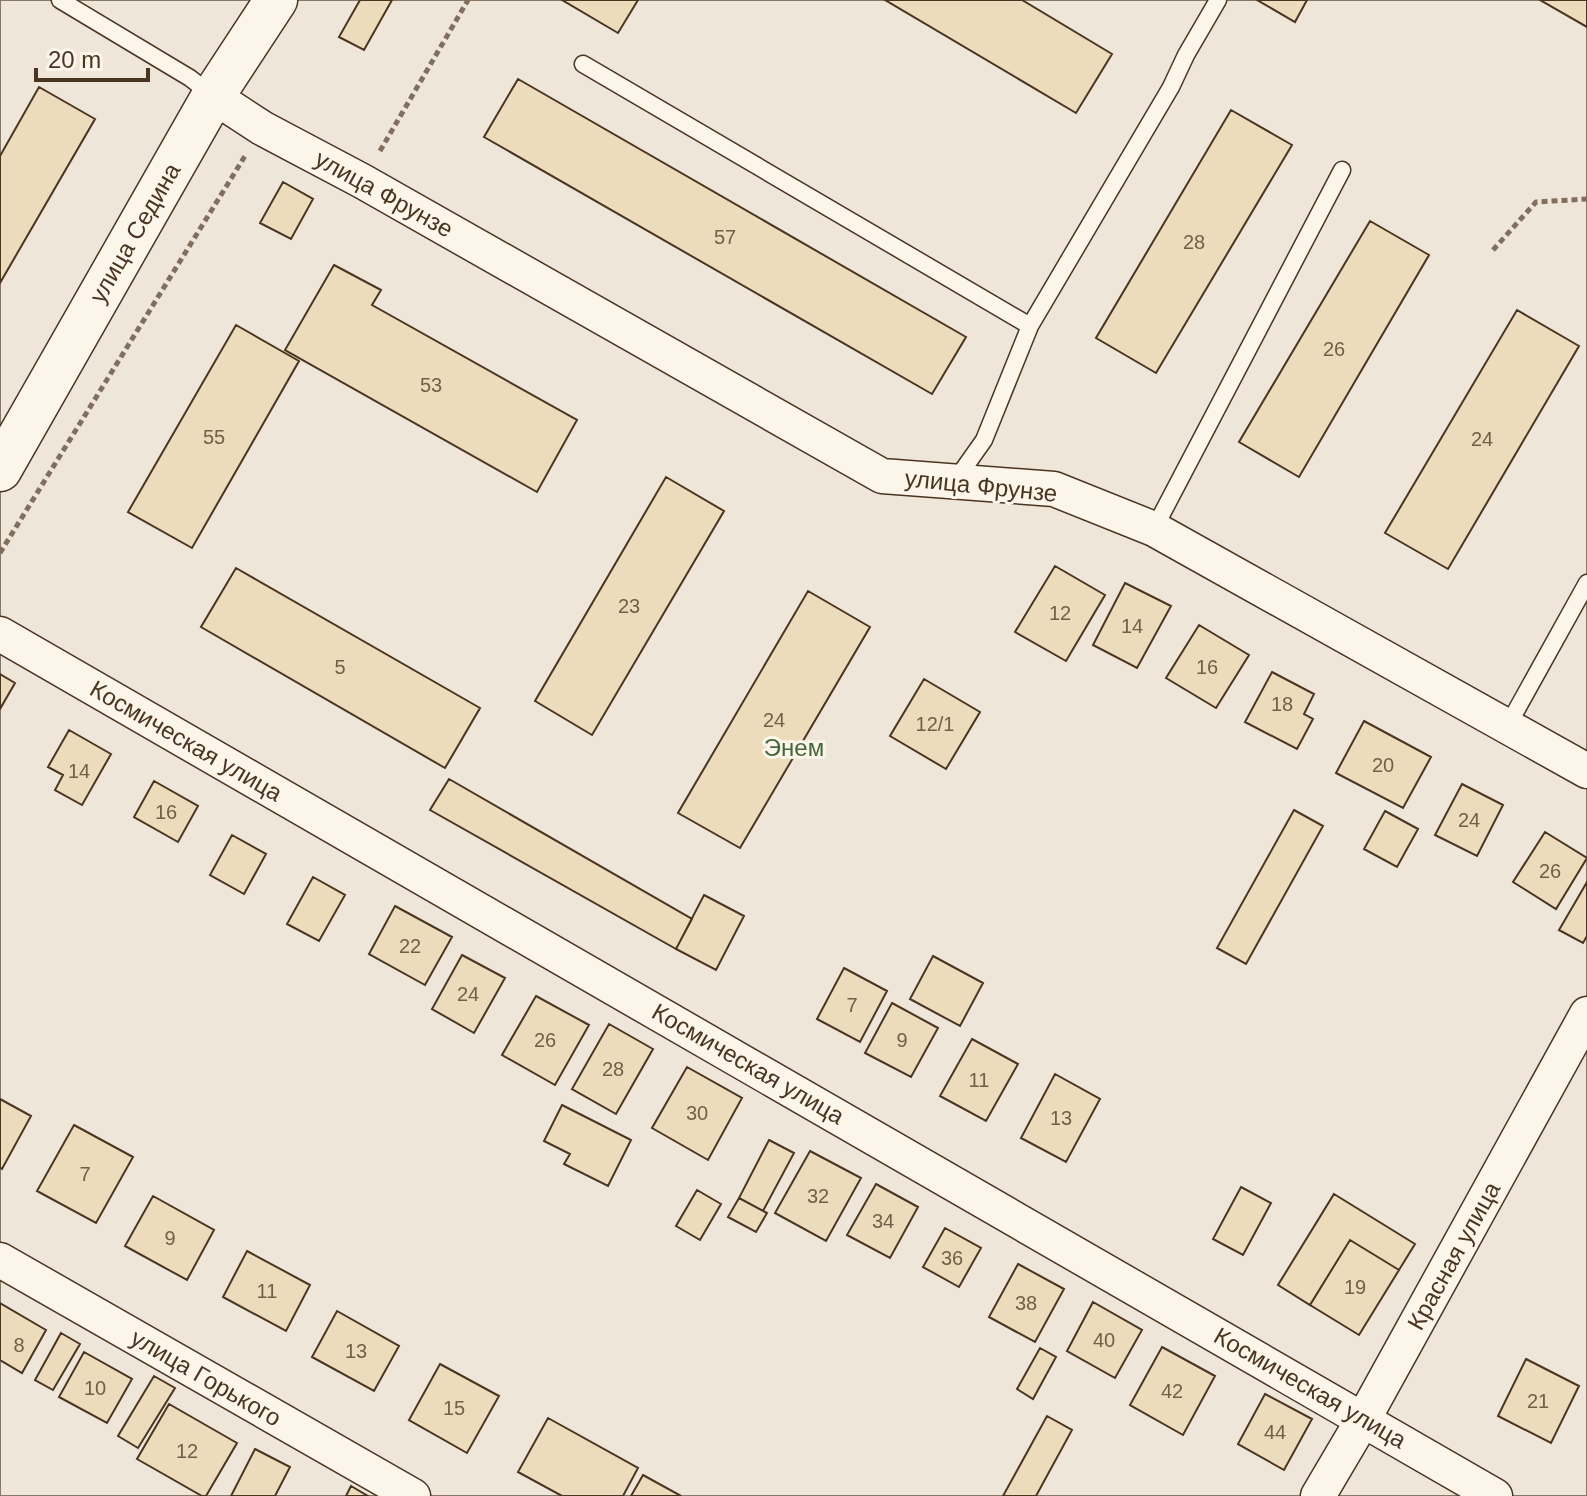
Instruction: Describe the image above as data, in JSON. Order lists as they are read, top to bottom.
{
  "streets": {
    "street": [
      "улица Фрунзе",
      "улица Седина",
      "Космическая улица",
      "Красная улица",
      "улица Горького"
    ]
  },
  "crossings": [
    ["улица Фрунзе", "улица Седина"],
    ["Космическая улица", "Красная улица"]
  ],
  "parks": ["Энем"],
  "house_numbers": [
    "57",
    "28",
    "26",
    "53",
    "55",
    "24",
    "23",
    "12",
    "14",
    "5",
    "16",
    "18",
    "24",
    "12/1",
    "20",
    "14",
    "16",
    "24",
    "26",
    "22",
    "24",
    "7",
    "26",
    "9",
    "28",
    "11",
    "30",
    "13",
    "7",
    "32",
    "34",
    "9",
    "36",
    "19",
    "11",
    "38",
    "40",
    "8",
    "13",
    "10",
    "42",
    "21",
    "15",
    "44",
    "12"
  ],
  "scale_bar": "20 m"
}
